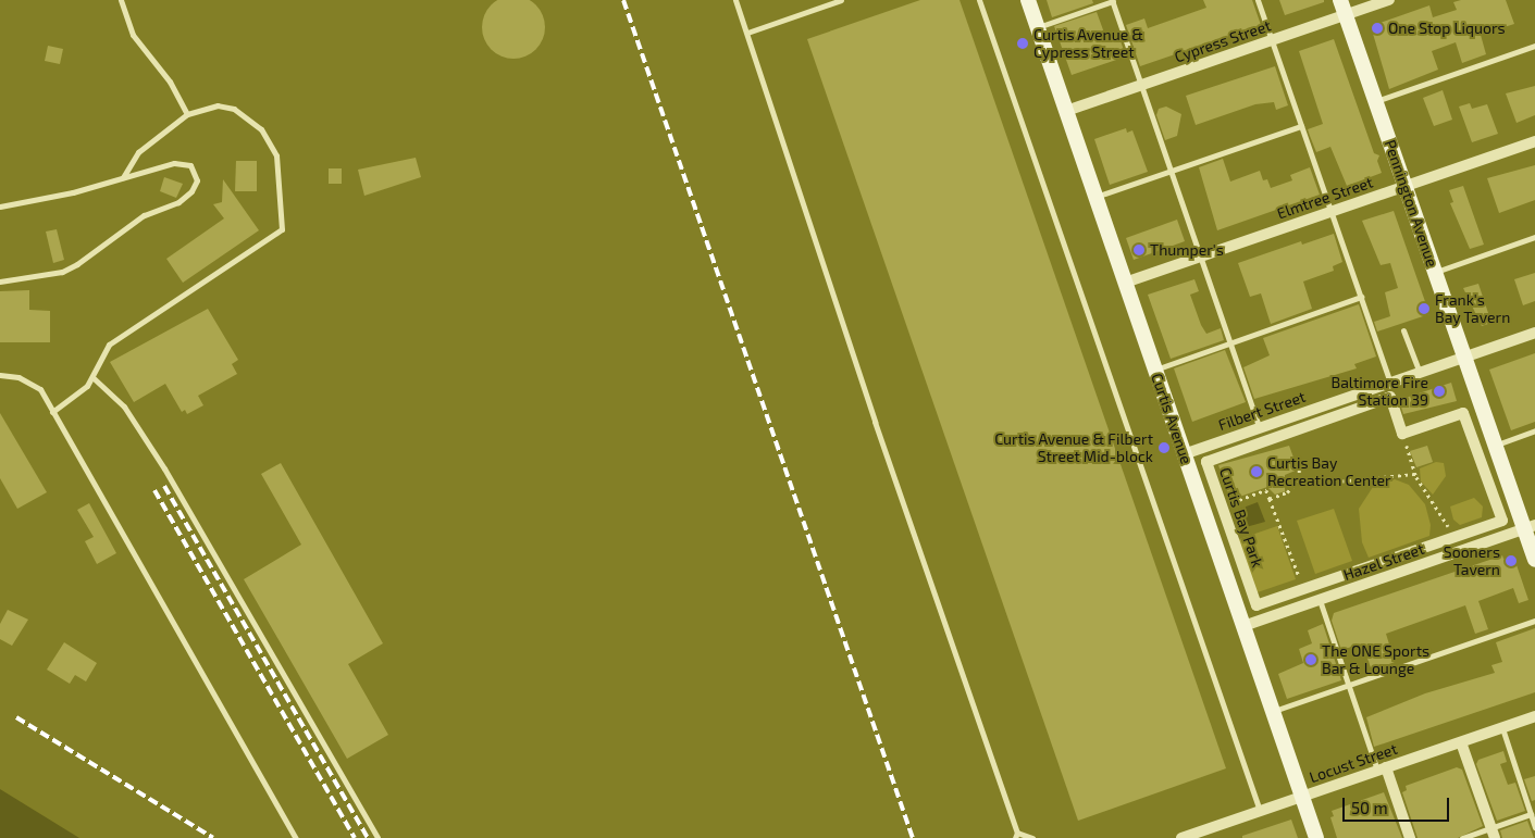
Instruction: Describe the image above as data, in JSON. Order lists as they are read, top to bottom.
{
  "streets": {
    "main road": ["Pennington Avenue", "Curtis Avenue"],
    "street": [
      "Cypress Street",
      "Elmtree Street",
      "Filbert Street",
      "Curtis Bay Park",
      "Hazel Street",
      "Locust Street"
    ]
  },
  "crossings": [
    ["Cypress Street", "Pennington Avenue"],
    ["Cypress Street", "Curtis Avenue"],
    ["Elmtree Street", "Pennington Avenue"],
    ["Elmtree Street", "Curtis Avenue"],
    ["Pennington Avenue", "Filbert Street"],
    ["Pennington Avenue", "Hazel Street"],
    ["Filbert Street", "Curtis Avenue"],
    ["Curtis Avenue", "Hazel Street"],
    ["Curtis Avenue", "Locust Street"]
  ],
  "places": [
    "One Stop Liquors",
    "Curtis Avenue & Cypress Street",
    "Thumper's",
    "Frank's Bay Tavern",
    "Baltimore Fire Station 39",
    "Curtis Avenue & Filbert Street Mid-block",
    "Curtis Bay Recreation Center",
    "Sooners Tavern",
    "The ONE Sports Bar & Lounge"
  ],
  "scale_bar": "50 m"
}
